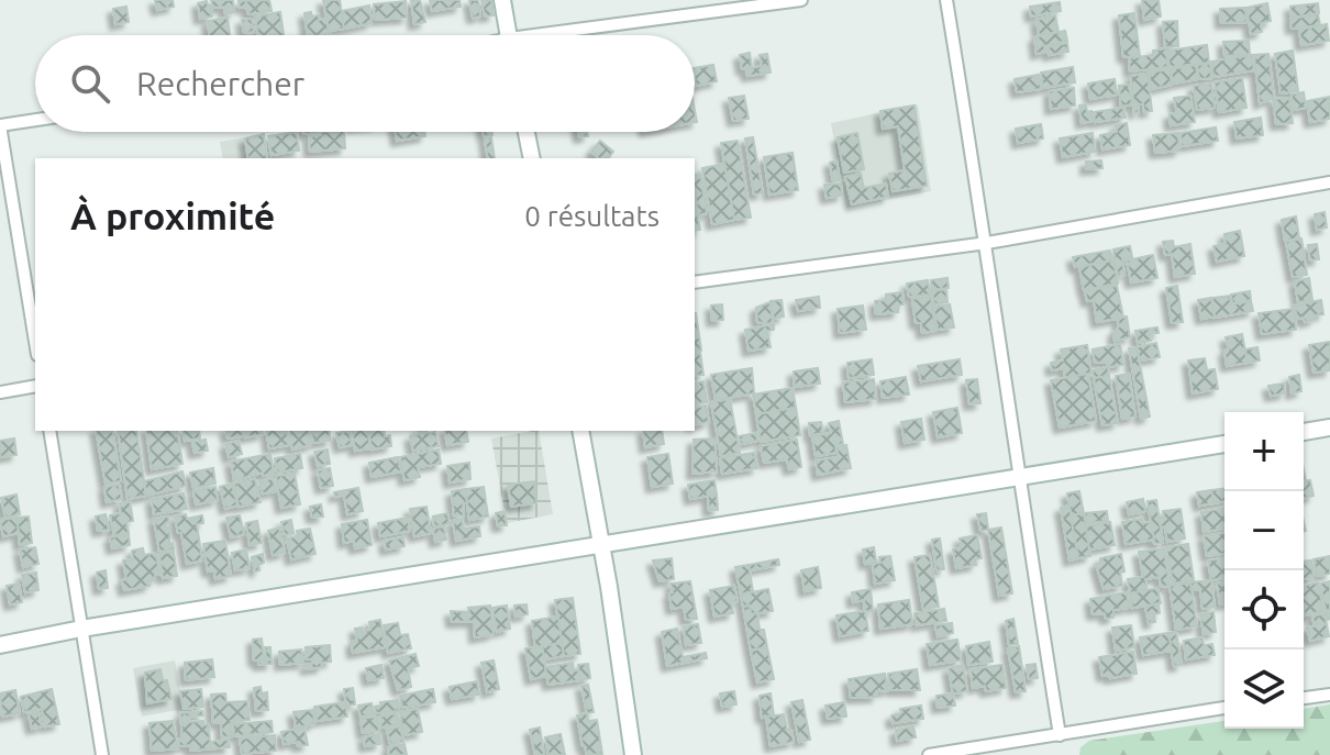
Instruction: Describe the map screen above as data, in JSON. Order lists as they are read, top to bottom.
{
  "page": {
    "search": "Rechercher",
    "heading": ["À proximité", "0 résultats"],
    "map_buttons": ["+", "−"]
  }
}
